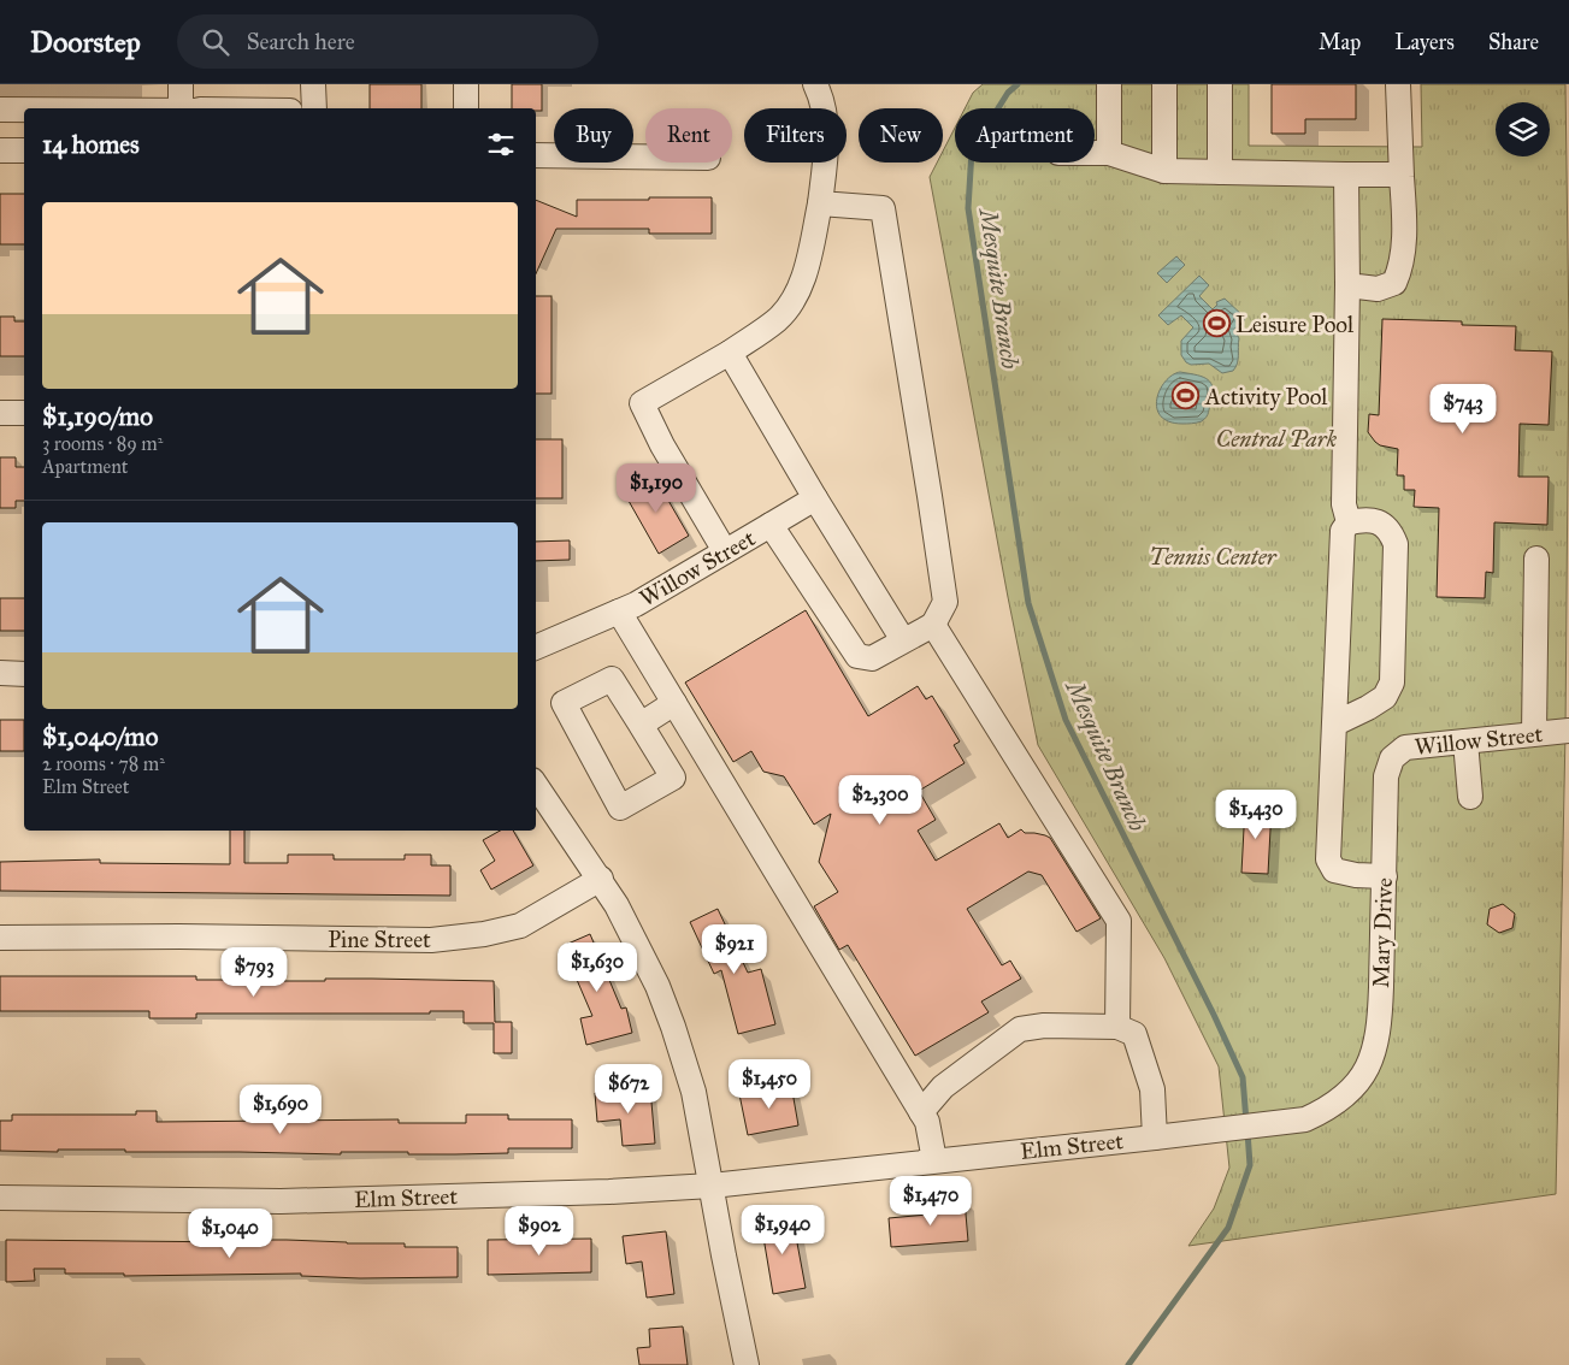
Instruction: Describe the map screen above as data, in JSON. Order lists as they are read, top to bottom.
{
  "streets": {
    "street": [
      "Willow Street",
      "Mary Drive",
      "Pine Street",
      "Elm Street"
    ]
  },
  "crossings": [
    ["Willow Street", "Mary Drive"],
    ["Mary Drive", "Elm Street"]
  ],
  "water": ["Mesquite Branch"],
  "parks": ["Central Park", "Tennis Center"],
  "places": {
    "sports": ["Leisure Pool", "Activity Pool"]
  },
  "page": {
    "header": "Doorstep",
    "search": "Search here",
    "nav": ["Map", "Layers", "Share"],
    "chip": [
      "Buy",
      "Rent",
      "Filters",
      "New",
      "Apartment"
    ],
    "heading": "14 homes",
    "list": [
      {
        "name": "$1,190/mo",
        "note": "3 rooms · 89 m² · Apartment"
      },
      {
        "name": "$1,040/mo",
        "note": "2 rooms · 78 m² · Elm Street"
      }
    ],
    "price": [
      "$743",
      "$1,190",
      "$2,300",
      "$1,430",
      "$921",
      "$1,630",
      "$793",
      "$1,450",
      "$672",
      "$1,690",
      "$1,470",
      "$1,940",
      "$902",
      "$1,040"
    ]
  }
}
